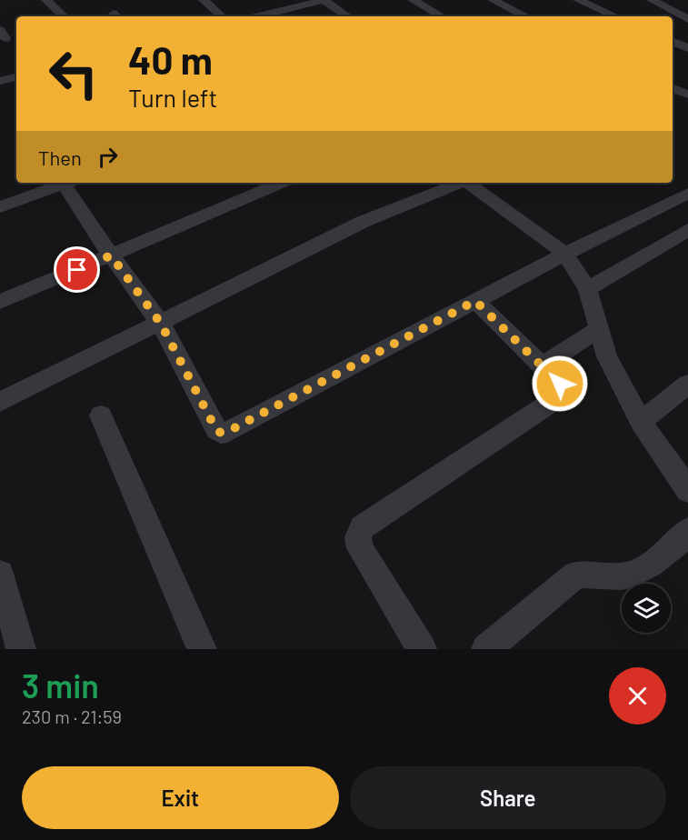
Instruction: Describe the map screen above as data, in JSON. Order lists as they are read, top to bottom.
{
  "page": {
    "turn": ["40 m", "Turn left"],
    "then": "Then",
    "heading": ["3 min", "230 m · 21:59"],
    "buttons": ["Exit", "Share"]
  }
}
